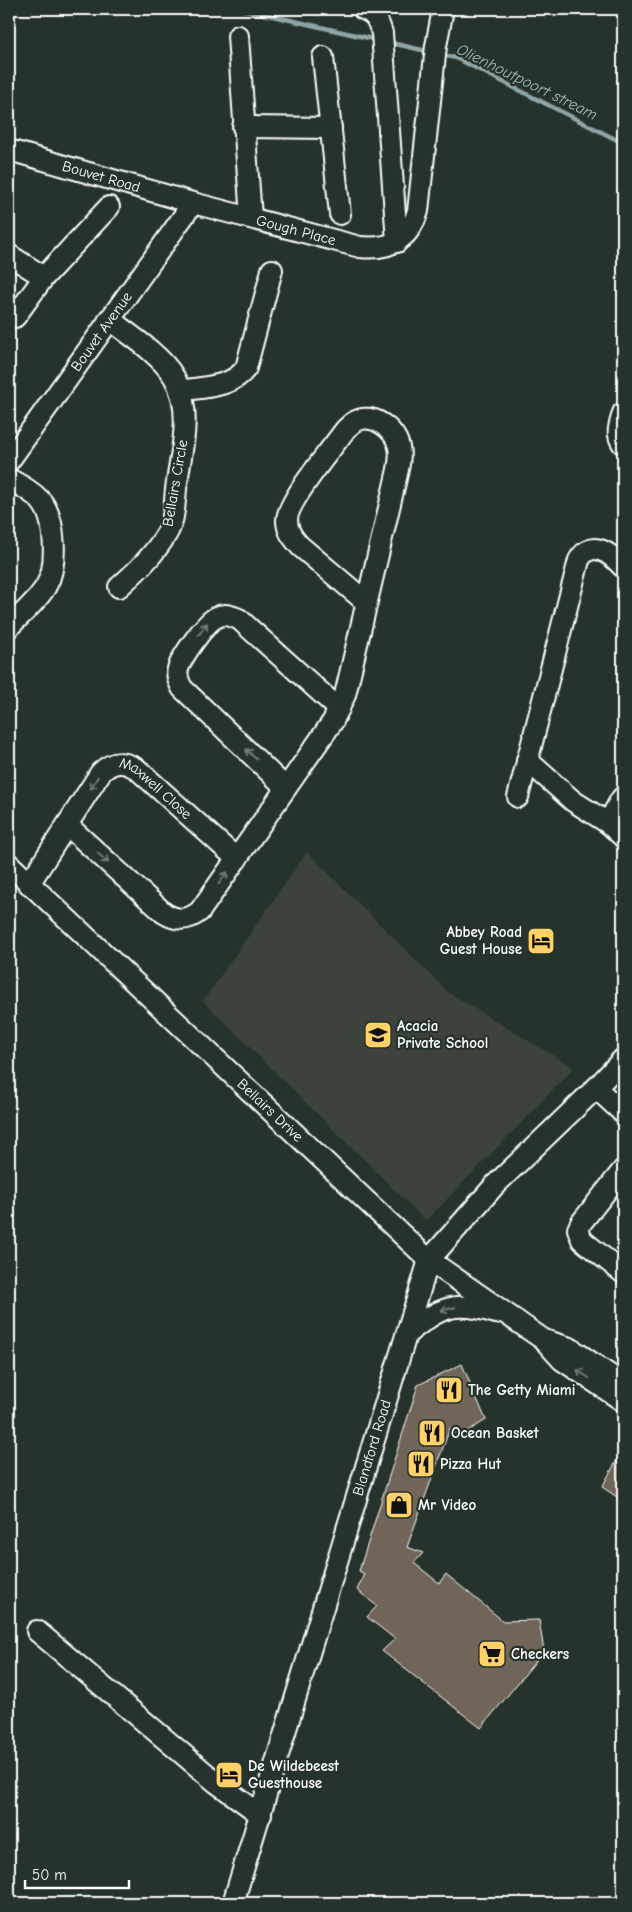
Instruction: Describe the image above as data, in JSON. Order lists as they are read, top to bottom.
{
  "streets": {
    "street": [
      "Bouvet Road",
      "Gough Place",
      "Bouvet Avenue",
      "Bellairs Circle",
      "Maxwell Close",
      "Bellairs Drive",
      "Blandford Road"
    ]
  },
  "crossings": [
    ["Bouvet Road", "Gough Place"],
    ["Bouvet Road", "Bouvet Avenue"],
    ["Gough Place", "Bouvet Avenue"],
    ["Bouvet Avenue", "Bellairs Circle"],
    ["Maxwell Close", "Bellairs Drive"],
    ["Bellairs Drive", "Blandford Road"]
  ],
  "water": ["Olienhoutpoort stream"],
  "places": {
    "hotel": ["Abbey Road Guest House", "De Wildebeest Guesthouse"],
    "school or university": ["Acacia Private School"],
    "restaurant": ["The Getty Miami", "Ocean Basket", "Pizza Hut"],
    "shop": ["Mr Video"],
    "supermarket": ["Checkers"]
  },
  "scale_bar": "50 m"
}
